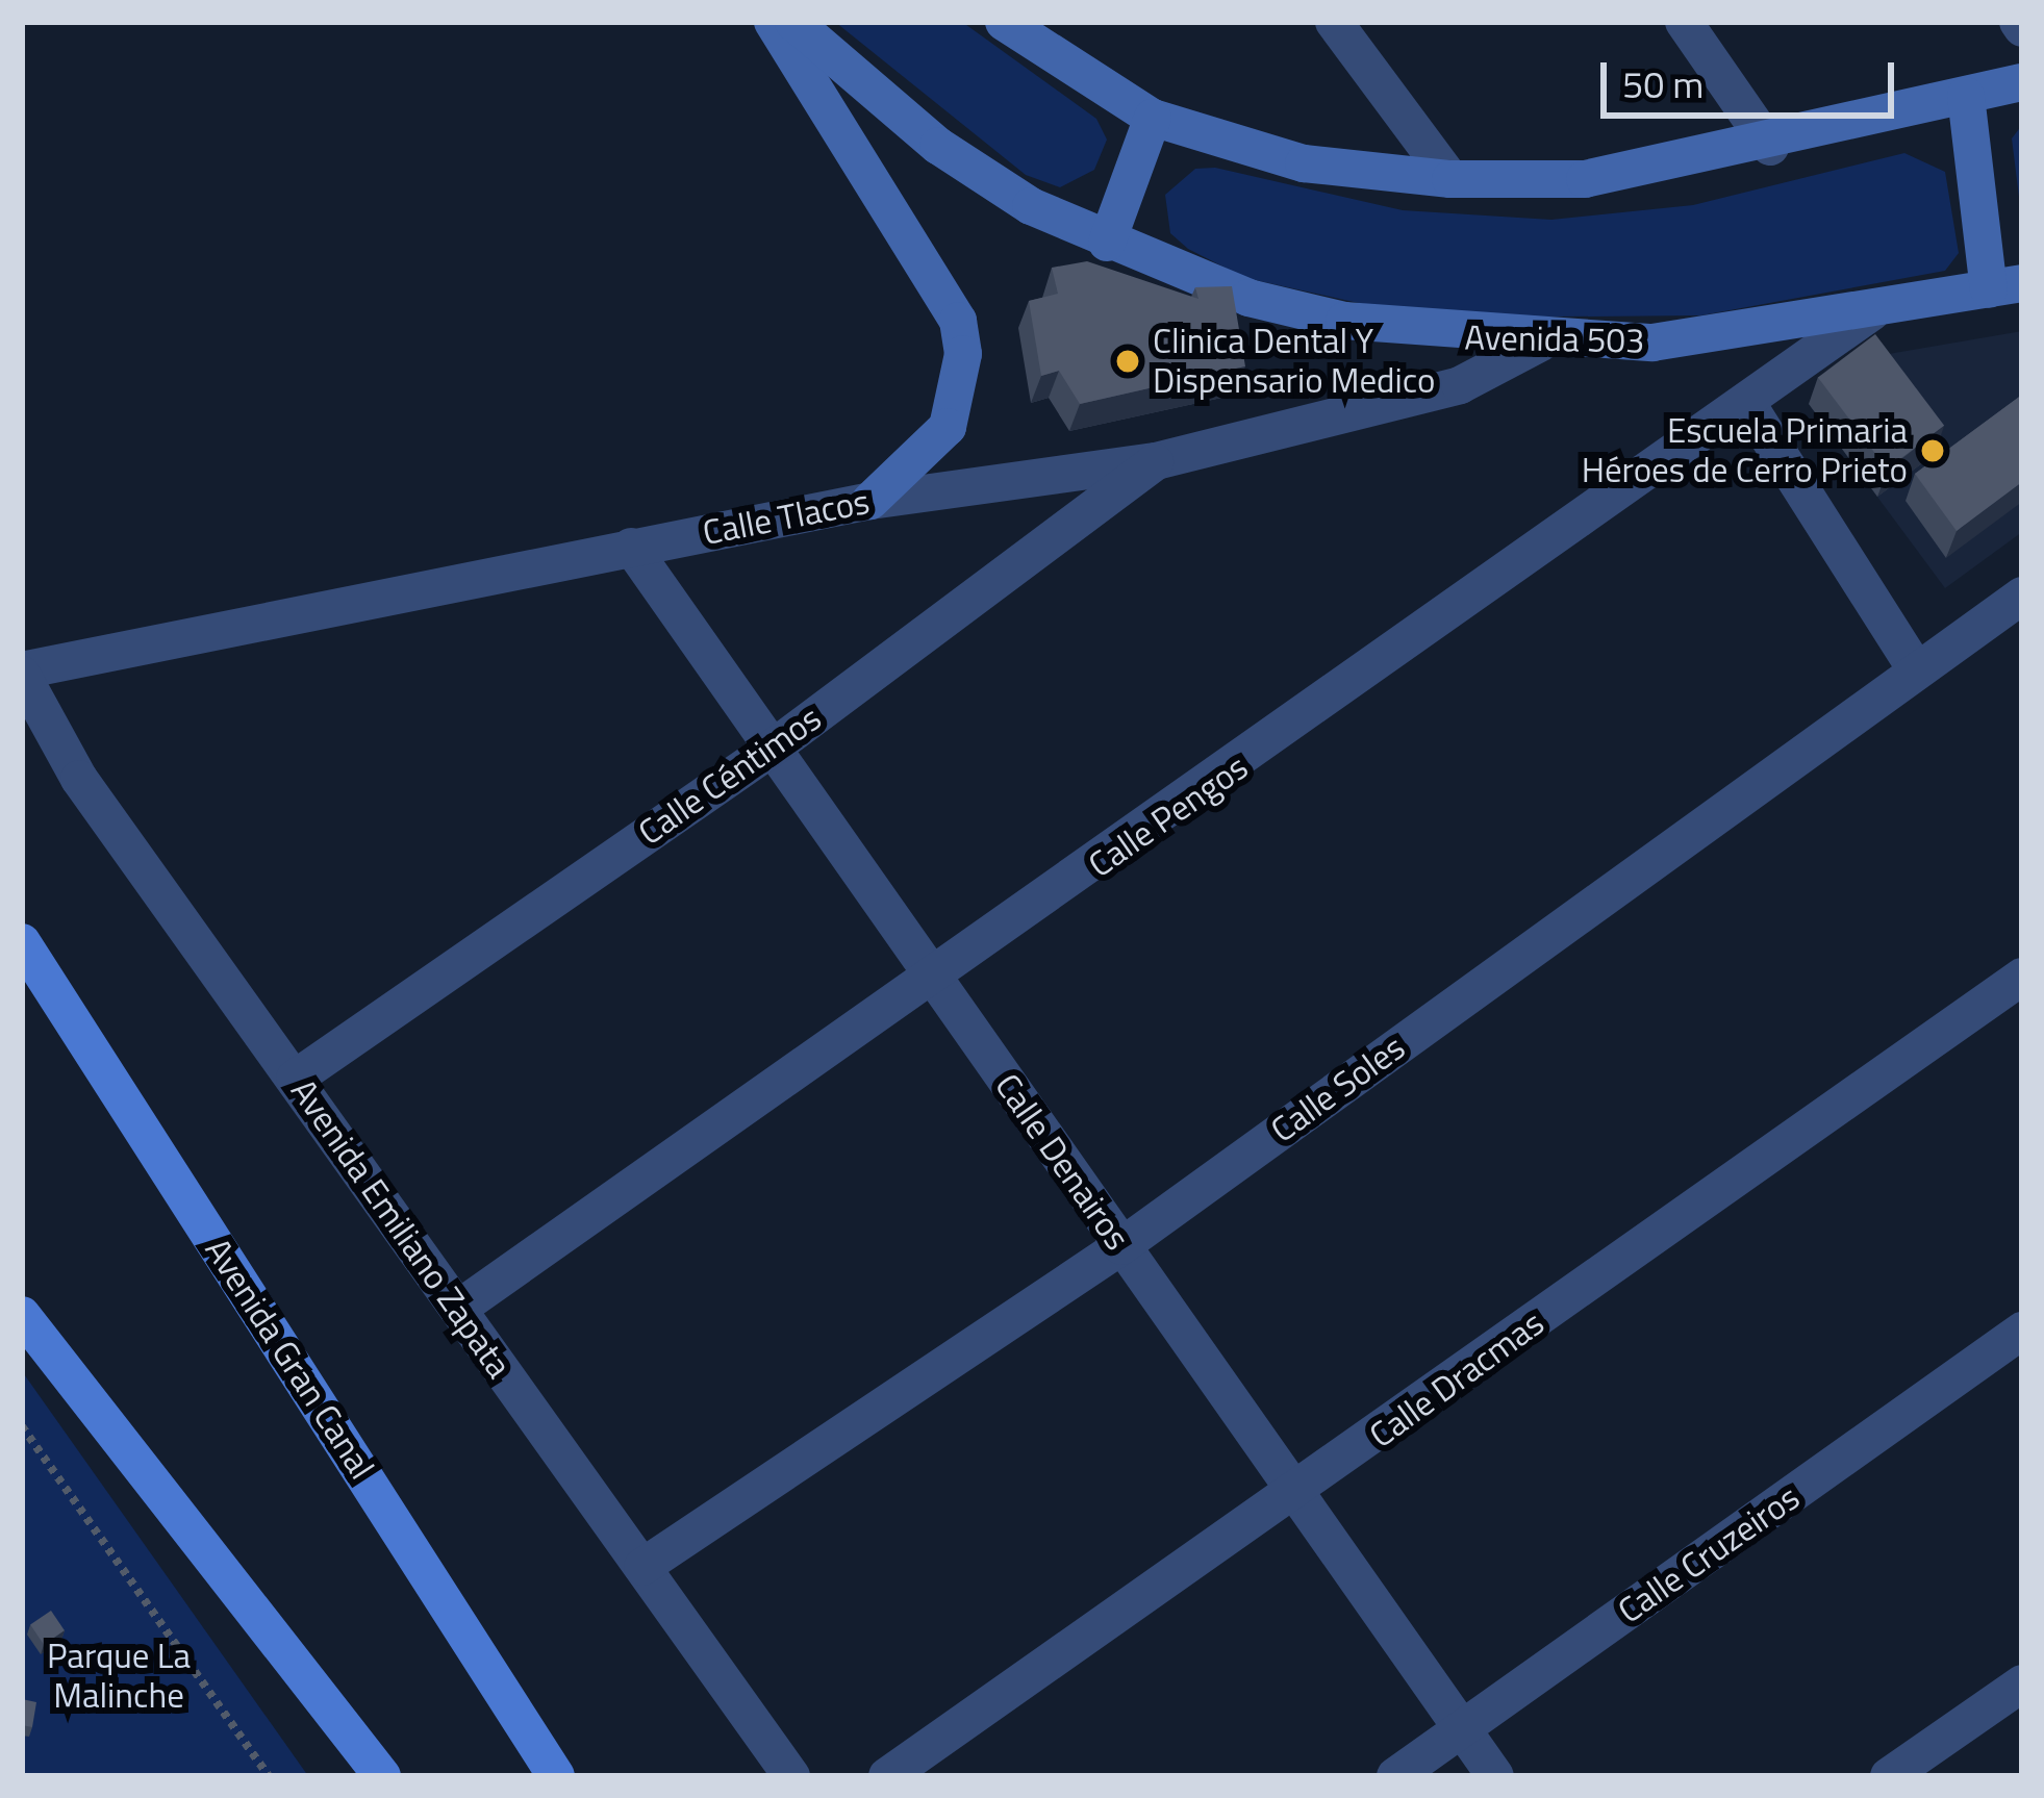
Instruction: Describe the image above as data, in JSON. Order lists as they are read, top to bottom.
{
  "streets": {
    "main road": ["Avenida Gran Canal"],
    "street": [
      "Avenida 503",
      "Calle Tlacos",
      "Calle Céntimos",
      "Calle Pengos",
      "Calle Soles",
      "Calle Denairos",
      "Avenida Emiliano Zapata",
      "Calle Dracmas",
      "Calle Cruzeiros"
    ]
  },
  "crossings": [
    ["Avenida 503", "Calle Tlacos"],
    ["Avenida 503", "Calle Pengos"],
    ["Calle Tlacos", "Calle Céntimos"],
    ["Calle Tlacos", "Calle Denairos"],
    ["Calle Tlacos", "Avenida Emiliano Zapata"],
    ["Calle Céntimos", "Calle Denairos"],
    ["Calle Céntimos", "Avenida Emiliano Zapata"],
    ["Calle Pengos", "Calle Denairos"],
    ["Calle Pengos", "Avenida Emiliano Zapata"],
    ["Calle Soles", "Calle Denairos"],
    ["Calle Soles", "Avenida Emiliano Zapata"],
    ["Calle Denairos", "Calle Dracmas"],
    ["Calle Denairos", "Calle Cruzeiros"]
  ],
  "parks": ["Parque La Malinche"],
  "places": ["Clinica Dental Y Dispensario Medico", "Escuela Primaria Héroes de Cerro Prieto"],
  "scale_bar": "50 m"
}
